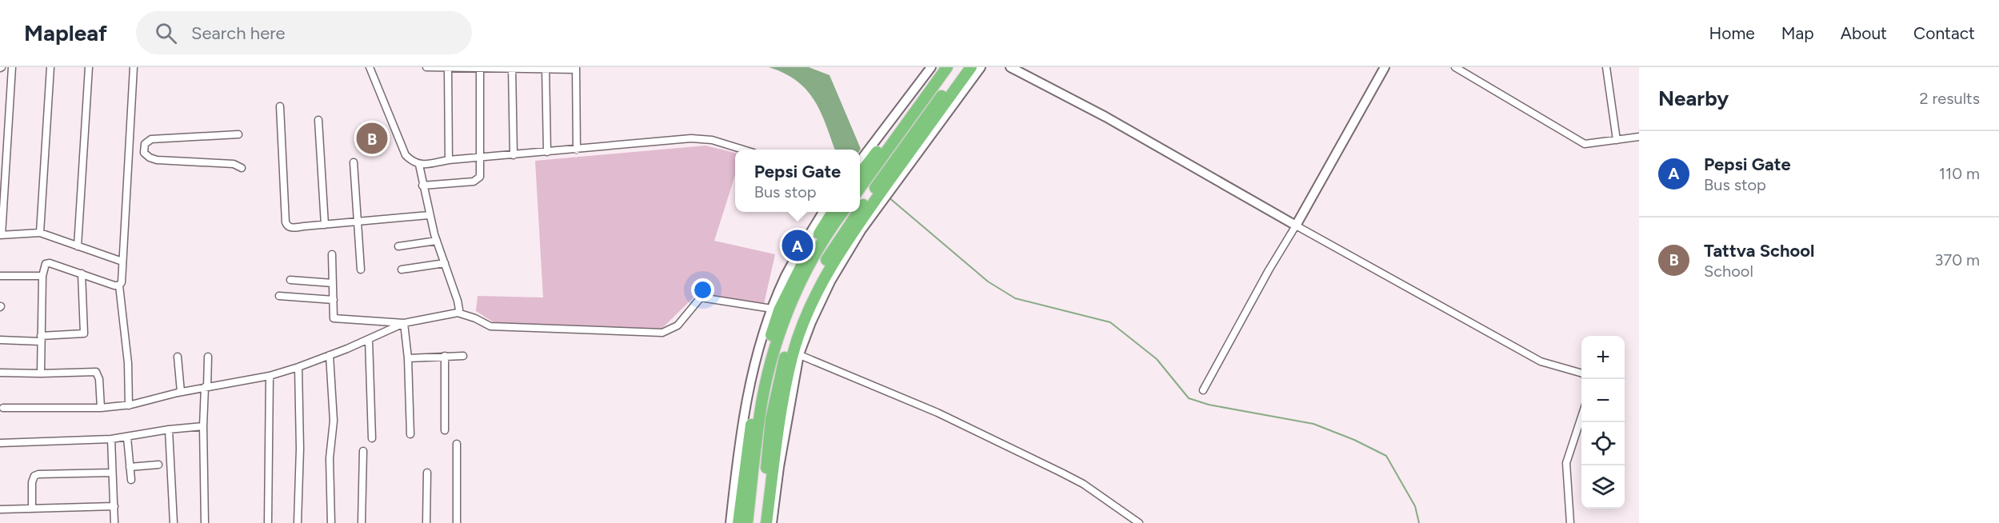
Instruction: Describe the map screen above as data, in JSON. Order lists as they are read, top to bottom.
{
  "page": {
    "header": "Mapleaf",
    "search": "Search here",
    "nav": [
      "Home",
      "Map",
      "About",
      "Contact"
    ],
    "heading": ["Nearby", "2 results"],
    "pins": ["B", "A"],
    "list": [
      {
        "mark": "A",
        "name": "Pepsi Gate",
        "note": "Bus stop",
        "value": "110 m"
      },
      {
        "mark": "B",
        "name": "Tattva School",
        "note": "School",
        "value": "370 m"
      }
    ],
    "popup": ["Pepsi Gate", "Bus stop"],
    "map_buttons": ["+", "−"]
  }
}
